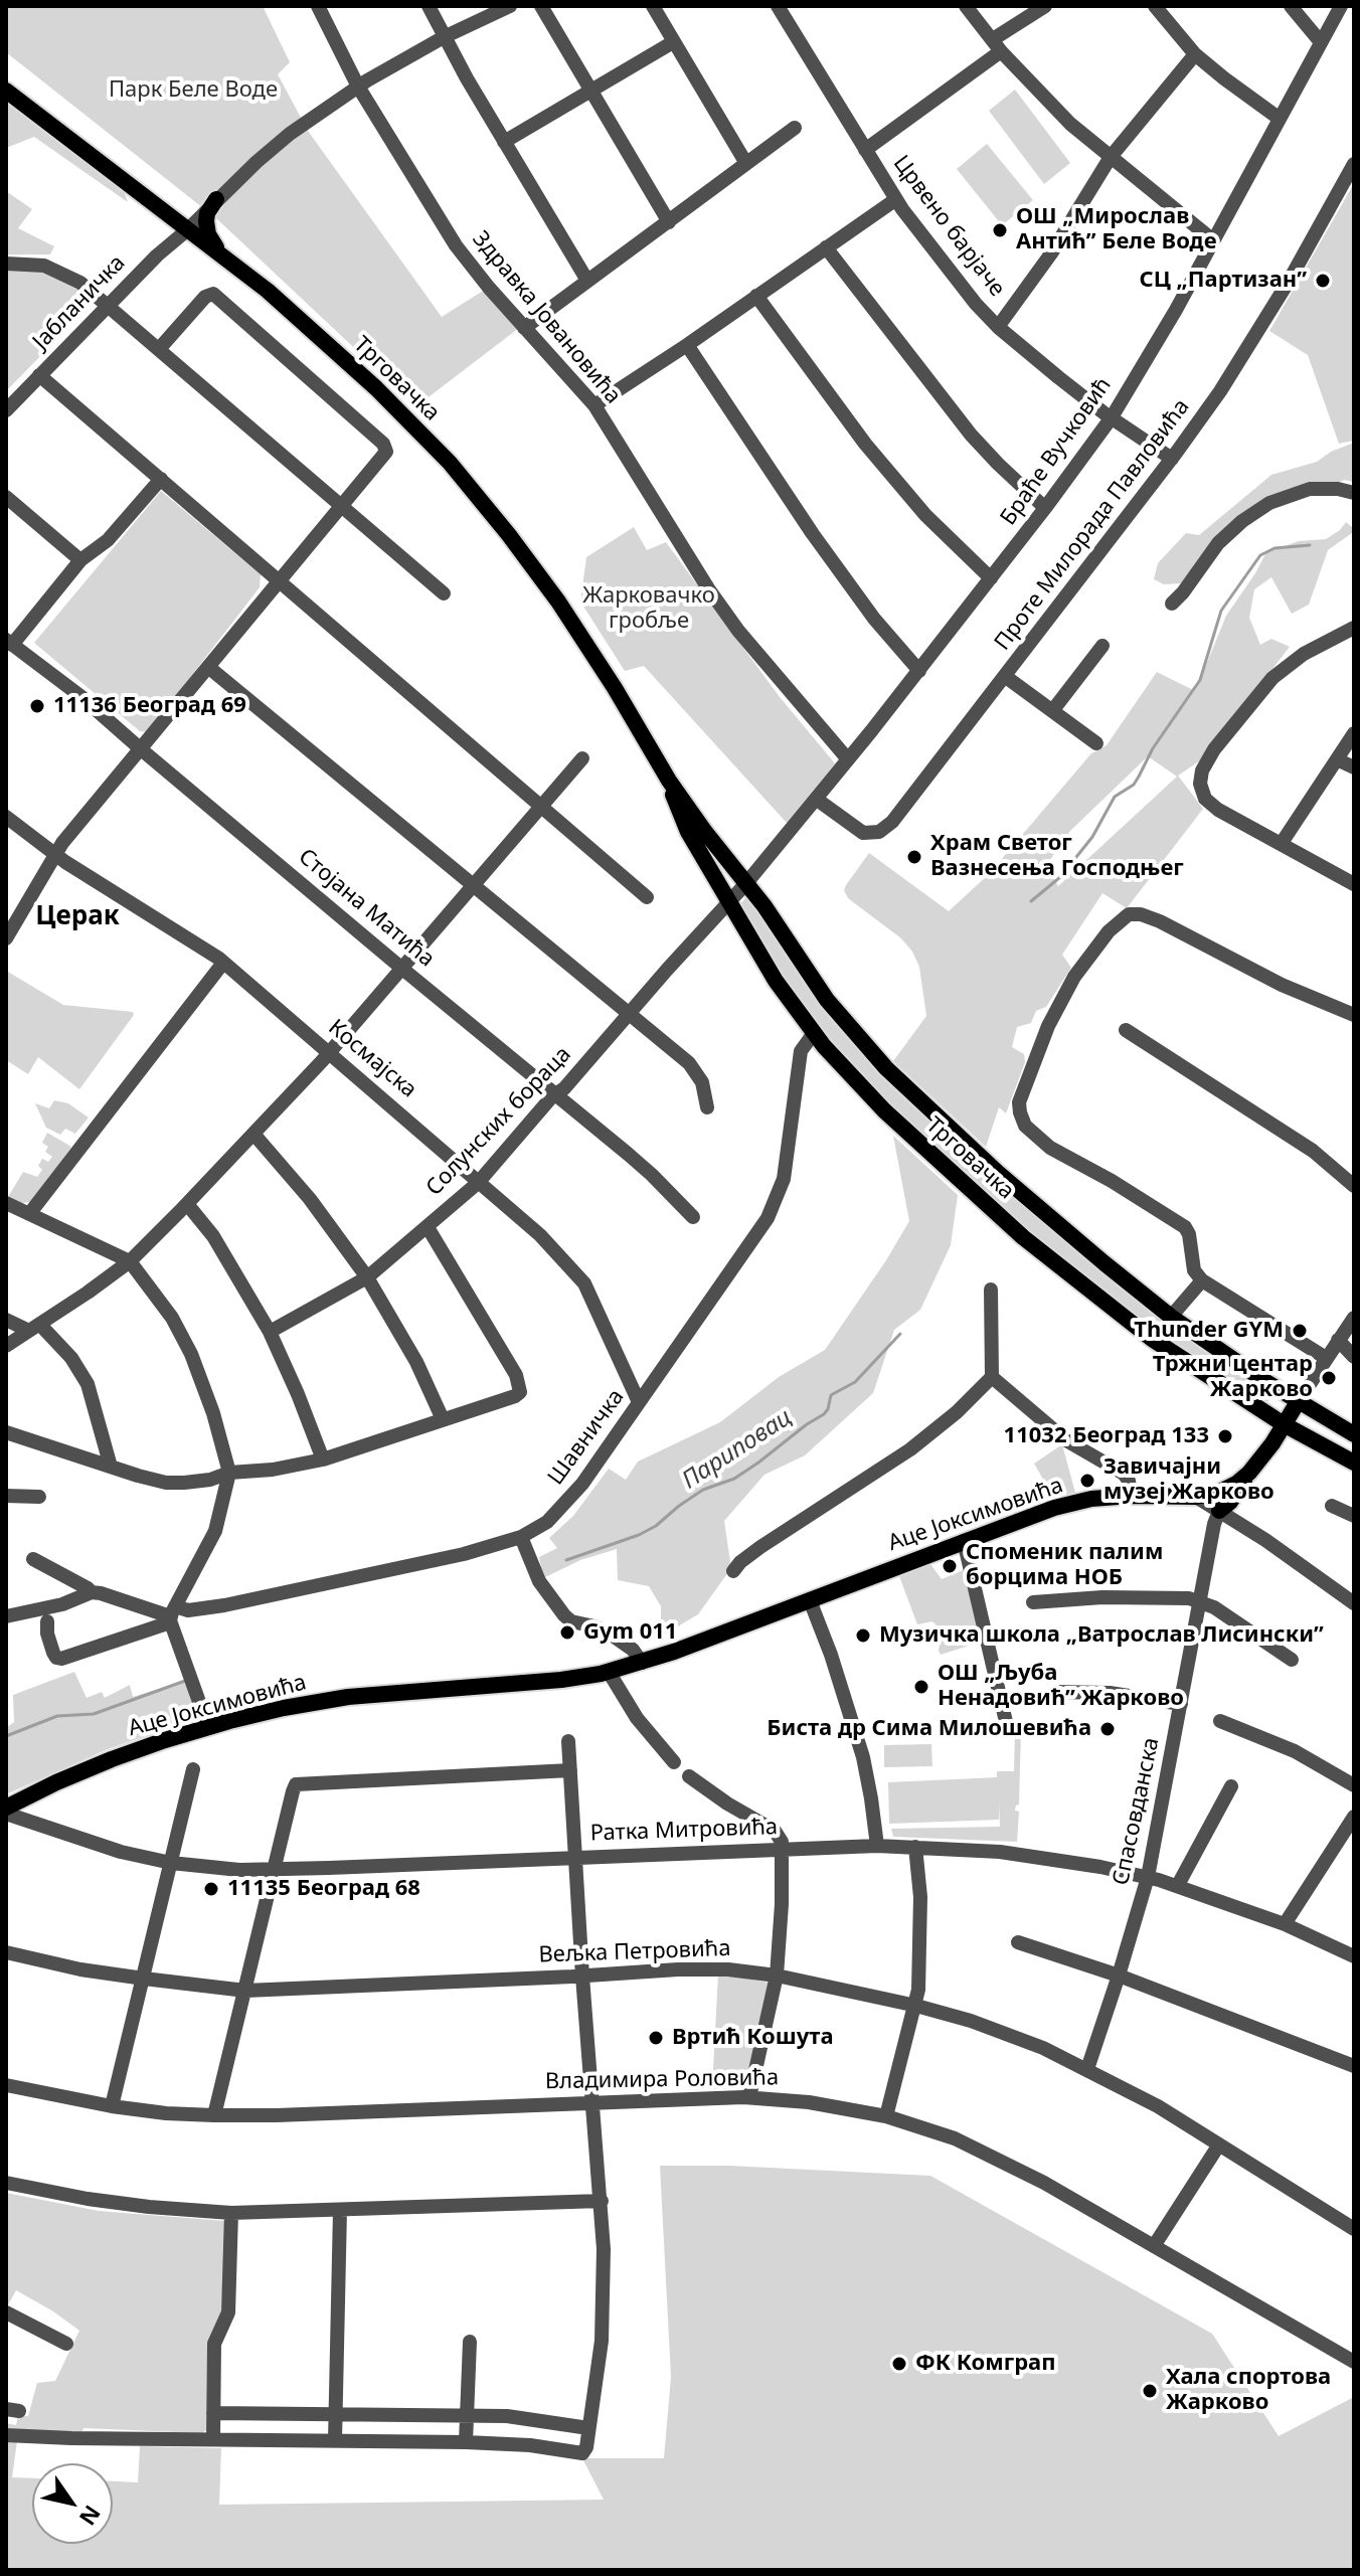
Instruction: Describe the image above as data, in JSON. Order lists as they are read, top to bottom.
{
  "streets": {
    "main road": ["Трговачка", "Аце Јоксимовића"],
    "street": [
      "Црвено барјаче",
      "Јабланичка",
      "Здравка Јовановића",
      "Браће Вучковић",
      "Проте Милорада Павловића",
      "Стојана Матића",
      "Космајска",
      "Солунских бораца",
      "Шавничка",
      "Спасовданска",
      "Ратка Митровића",
      "Вељка Петровића",
      "Владимира Роловића"
    ]
  },
  "crossings": [
    ["Црвено барјаче", "Браће Вучковић"],
    ["Црвено барјаче", "Проте Милорада Павловића"],
    ["Јабланичка", "Здравка Јовановића"],
    ["Јабланичка", "Трговачка"],
    ["Здравка Јовановића", "Браће Вучковић"],
    ["Трговачка", "Браће Вучковић"],
    ["Трговачка", "Солунских бораца"],
    ["Трговачка", "Шавничка"],
    ["Трговачка", "Аце Јоксимовића"],
    ["Браће Вучковић", "Проте Милорада Павловића"],
    ["Браће Вучковић", "Солунских бораца"],
    ["Стојана Матића", "Солунских бораца"],
    ["Космајска", "Солунских бораца"],
    ["Космајска", "Шавничка"],
    ["Аце Јоксимовића", "Ратка Митровића"],
    ["Спасовданска", "Ратка Митровића"],
    ["Спасовданска", "Вељка Петровића"]
  ],
  "districts": ["Церак"],
  "water": ["Париповац"],
  "parks": ["Парк Беле Воде", "Жарковачко гробље"],
  "places": [
    "ОШ „Мирослав Антић” Беле Воде",
    "СЦ „Партизан”",
    "11136 Београд 69",
    "Храм Светог Вазнесења Господњег",
    "Thunder GYM",
    "Тржни центар Жарково",
    "11032 Београд 133",
    "Завичајни музеј Жарково",
    "Споменик палим борцима НОБ",
    "Gym 011",
    "Музичка школа „Ватрослав Лисински”",
    "ОШ „Љуба Ненадовић” Жарково",
    "Биста др Сима Милошевића",
    "11135 Београд 68",
    "Вртић Кошута",
    "ФК Комграп",
    "Хала спортова Жарково"
  ],
  "north": "bottom right"
}
